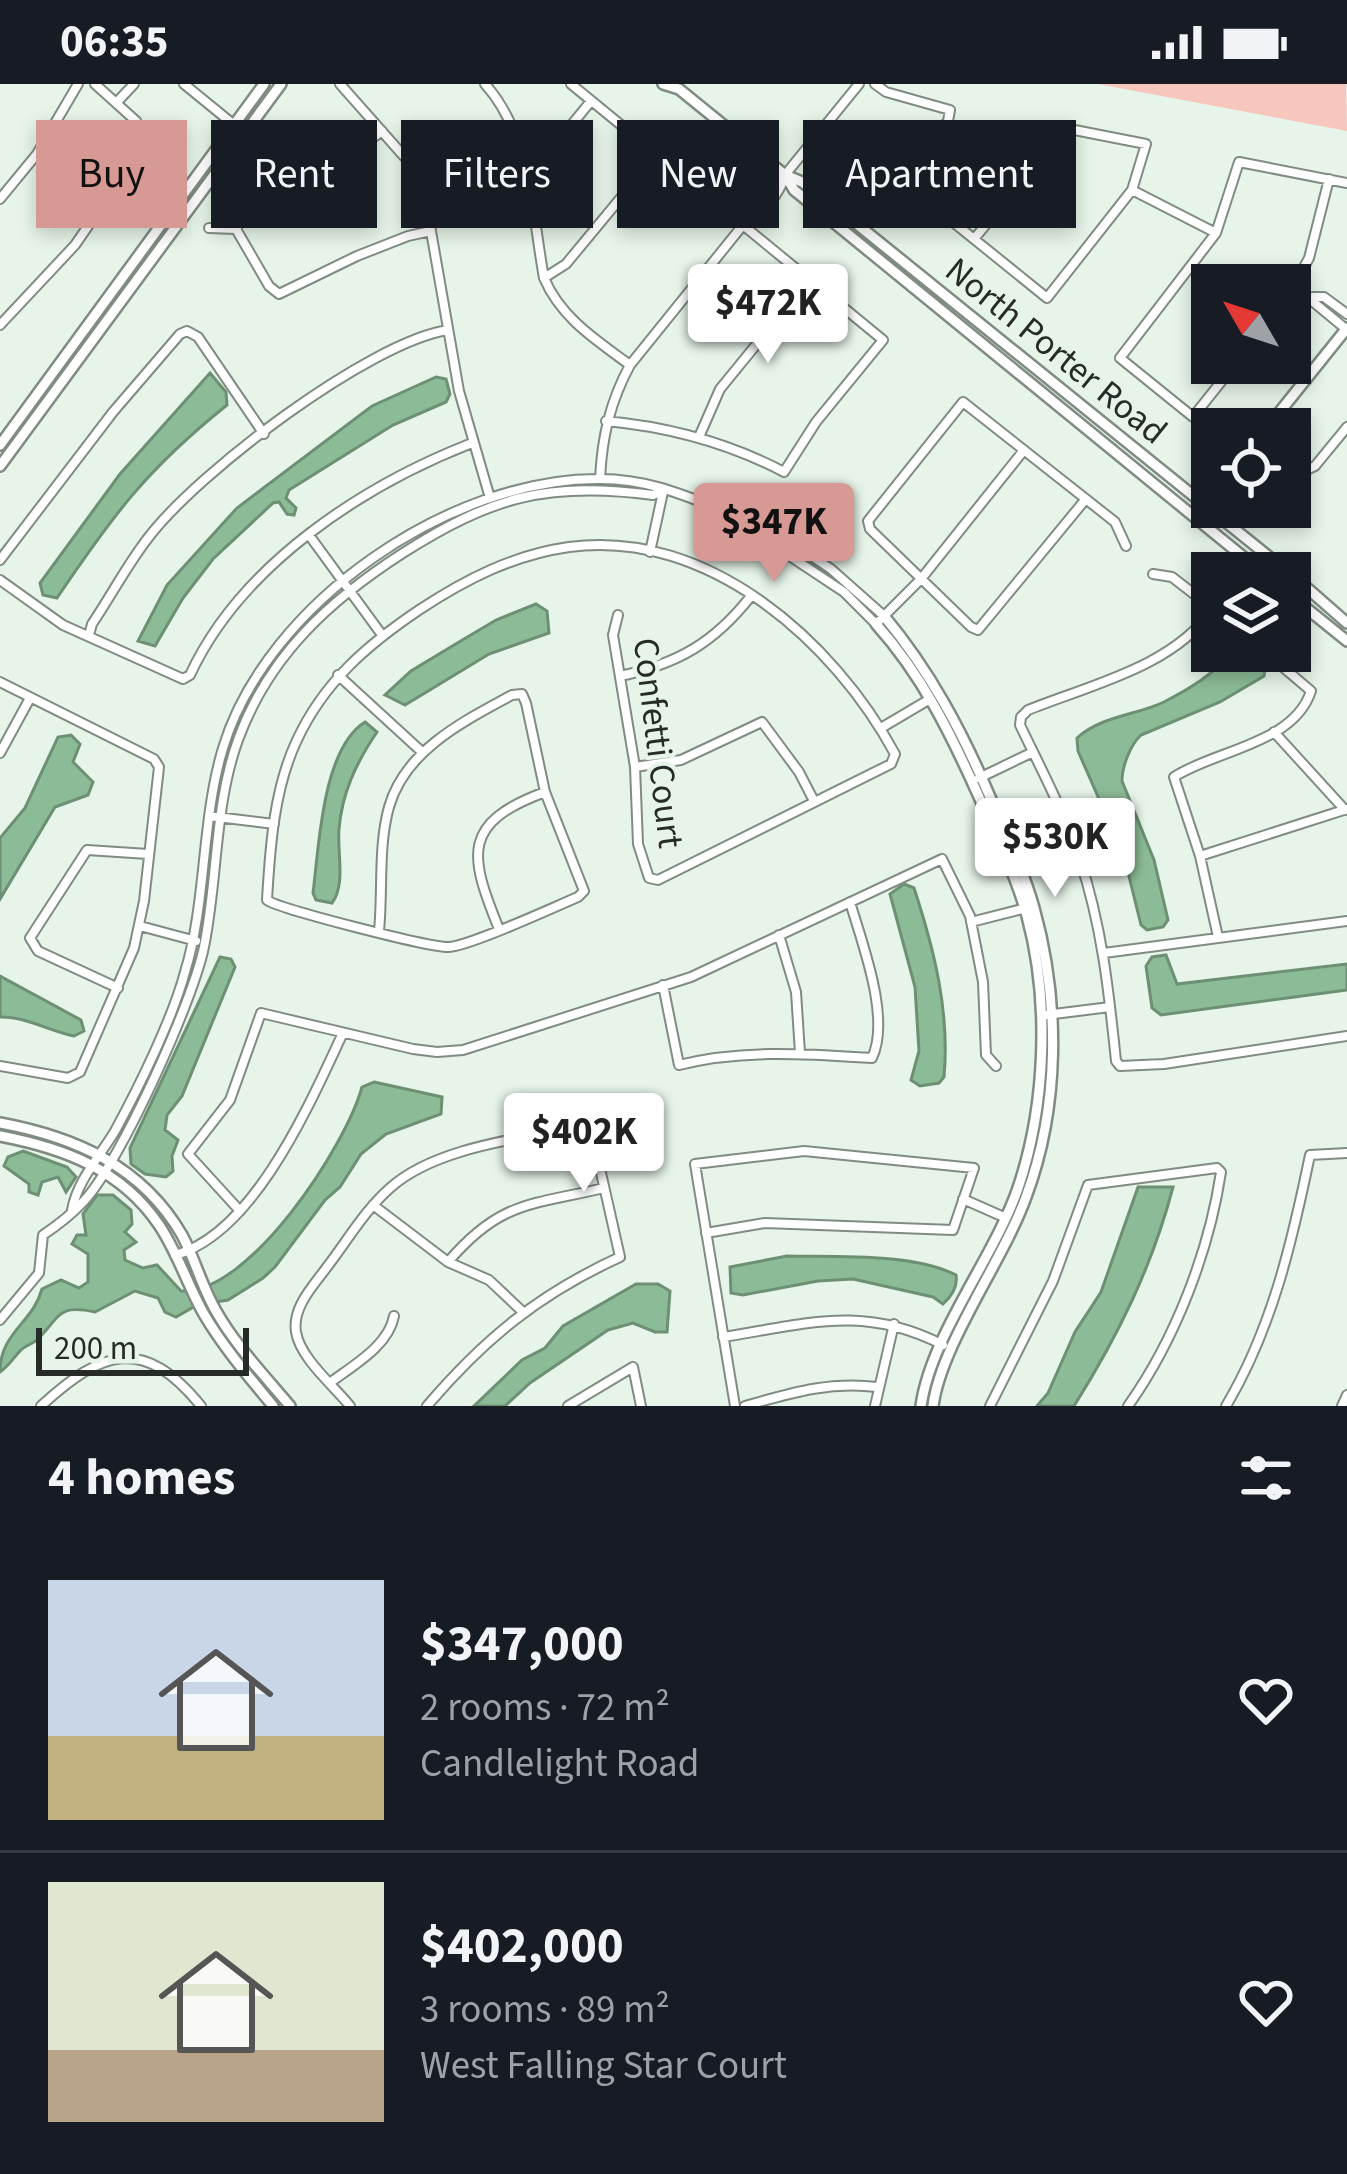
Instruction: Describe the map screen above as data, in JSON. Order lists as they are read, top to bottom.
{
  "streets": {
    "street": ["North Porter Road", "Confetti Court"]
  },
  "scale_bar": "200 m",
  "north": "top left",
  "page": {
    "status": "06:35",
    "chip": [
      "Buy",
      "Rent",
      "Filters",
      "New",
      "Apartment"
    ],
    "price": [
      "$472K",
      "$347K",
      "$530K",
      "$402K"
    ],
    "scale": "200 m",
    "heading": "4 homes",
    "list": [
      {
        "name": "$347,000",
        "note": "2 rooms · 72 m² · Candlelight Road"
      },
      {
        "name": "$402,000",
        "note": "3 rooms · 89 m² · West Falling Star Court"
      }
    ]
  }
}
